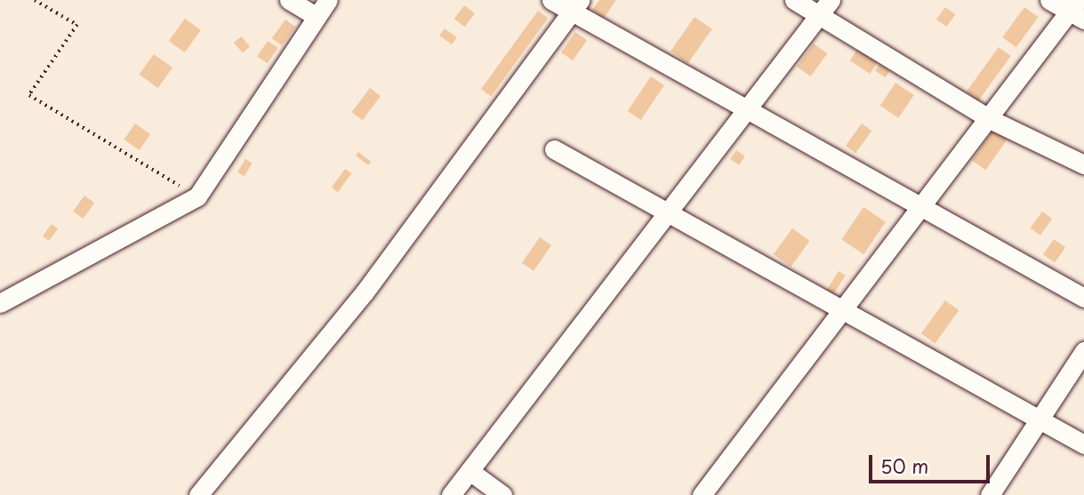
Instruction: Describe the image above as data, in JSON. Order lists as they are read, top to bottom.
{
  "scale_bar": "50 m"
}
